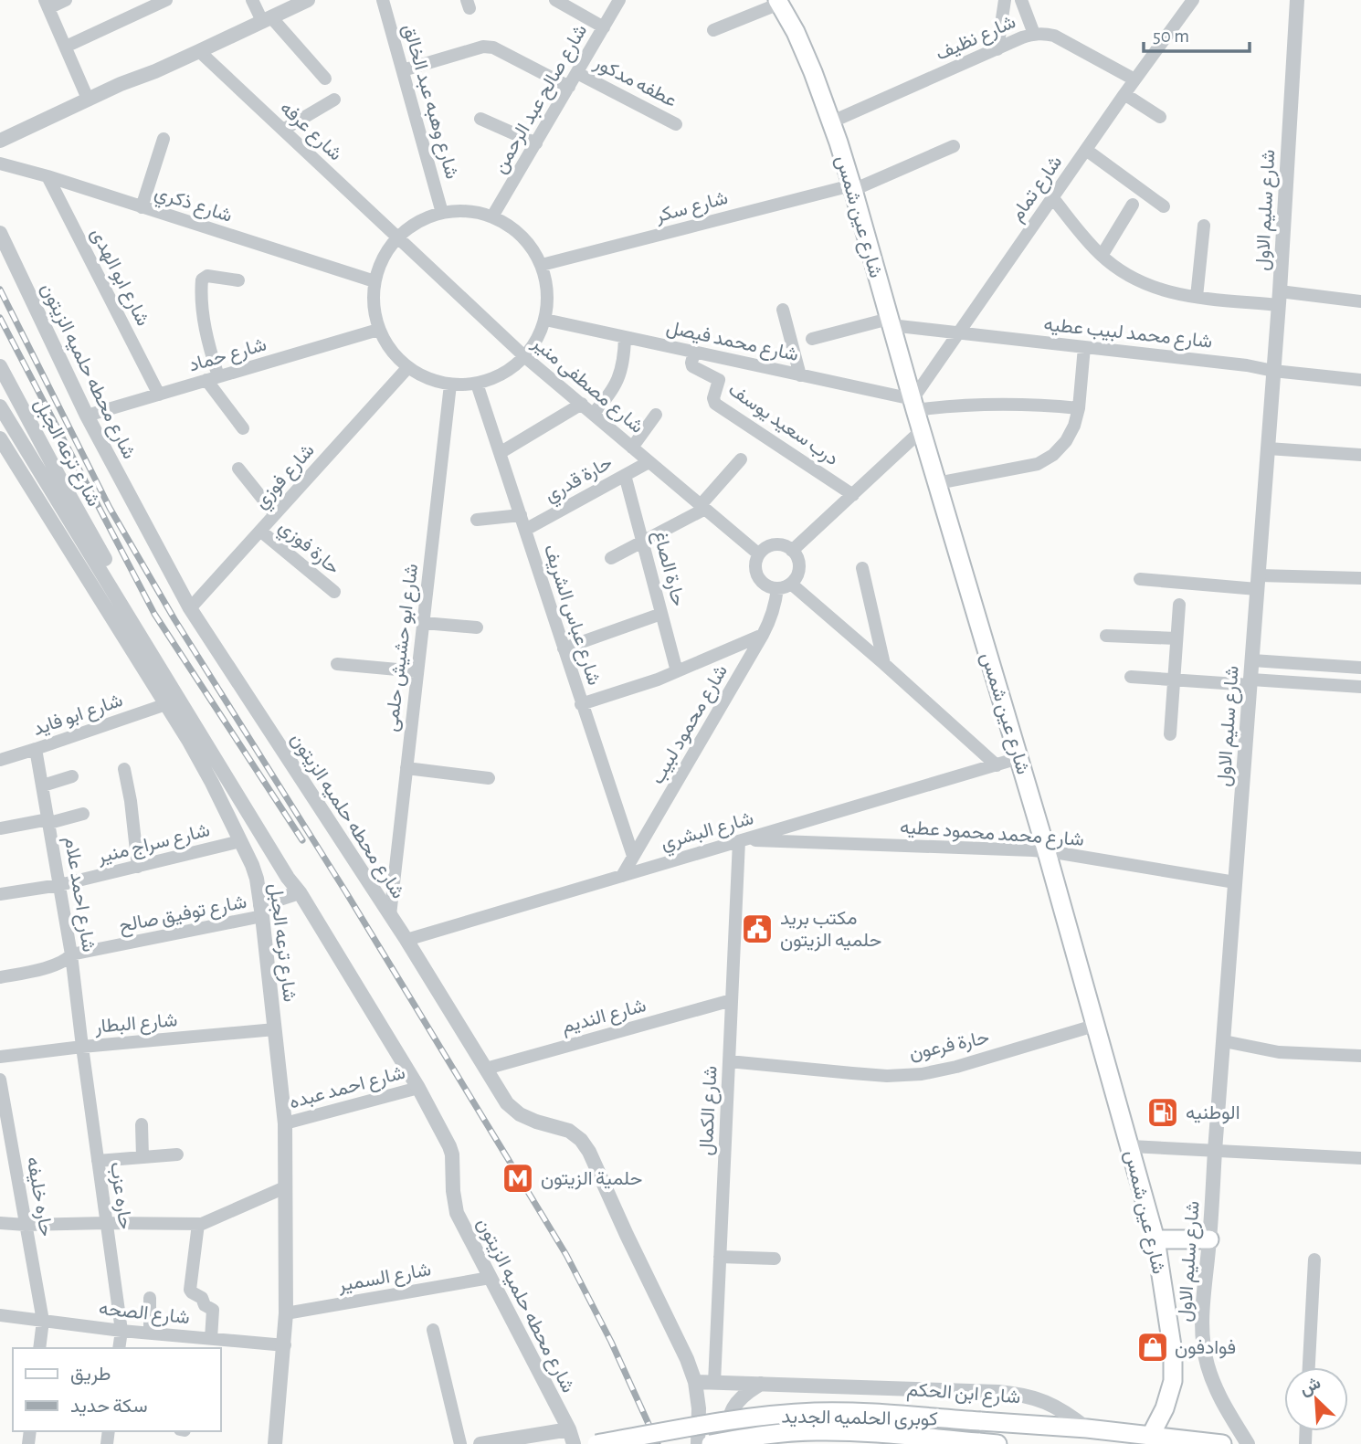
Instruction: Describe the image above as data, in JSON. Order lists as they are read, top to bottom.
{
  "streets": {
    "main road": ["شارع عين شمس", "شارع ابن الحكم", "كوبرى الحلميه الجديد"],
    "street": [
      "شارع نظيف",
      "عطفه مدكور",
      "شارع صالح عبد الرحمن",
      "شارع وهبه عبد الخالق",
      "شارع عرفه",
      "شارع تمام",
      "شارع ذكري",
      "شارع سكر",
      "شارع سليم الاول",
      "شارع ابو الهدى",
      "شارع محمد لبيب عطيه",
      "شارع محمد فيصل",
      "شارع حماد",
      "شارع محطه حلميه الزيتون",
      "شارع مصطفى منير",
      "درب سعيد يوسف",
      "شارع ترعه الجبل",
      "شارع فوزي",
      "حارة قدري",
      "حارة فوزي",
      "حارة الصاغ",
      "شارع عباس الشريف",
      "شارع ابو حشيش حلمى",
      "شارع ابو فايد",
      "شارع محمود لبيب",
      "شارع البشري",
      "شارع محمد محمود عطيه",
      "شارع سراج منير",
      "شارع احمد علام",
      "شارع توفيق صالح",
      "شارع النديم",
      "شارع البطار",
      "حارة فرعون",
      "شارع احمد عبده",
      "شارع الكمال",
      "حاره عزب",
      "حاره خليفه",
      "شارع السمير",
      "شارع الصحه"
    ]
  },
  "crossings": [
    ["شارع نظيف", "شارع تمام"],
    ["شارع نظيف", "شارع عين شمس"],
    ["عطفه مدكور", "شارع صالح عبد الرحمن"],
    ["شارع عرفه", "شارع مصطفى منير"],
    ["شارع تمام", "شارع عين شمس"],
    ["شارع تمام", "شارع محمد لبيب عطيه"],
    ["شارع تمام", "شارع محمد فيصل"],
    ["شارع ذكري", "شارع ابو الهدى"],
    ["شارع سكر", "شارع عين شمس"],
    ["شارع سليم الاول", "شارع محمد لبيب عطيه"],
    ["شارع سليم الاول", "شارع محمد محمود عطيه"],
    ["شارع عين شمس", "شارع محمد لبيب عطيه"],
    ["شارع عين شمس", "شارع محمد فيصل"],
    ["شارع عين شمس", "شارع البشري"],
    ["شارع عين شمس", "شارع محمد محمود عطيه"],
    ["شارع عين شمس", "حارة فرعون"],
    ["شارع عين شمس", "شارع ابن الحكم"],
    ["شارع ابو الهدى", "شارع حماد"],
    ["شارع محمد فيصل", "درب سعيد يوسف"],
    ["شارع حماد", "شارع محطه حلميه الزيتون"],
    ["شارع محطه حلميه الزيتون", "شارع ترعه الجبل"],
    ["شارع محطه حلميه الزيتون", "شارع فوزي"],
    ["شارع محطه حلميه الزيتون", "شارع ابو حشيش حلمى"],
    ["شارع محطه حلميه الزيتون", "شارع البشري"],
    ["شارع محطه حلميه الزيتون", "شارع النديم"],
    ["شارع محطه حلميه الزيتون", "شارع احمد عبده"],
    ["شارع محطه حلميه الزيتون", "شارع السمير"],
    ["شارع محطه حلميه الزيتون", "شارع ابن الحكم"],
    ["شارع مصطفى منير", "حارة قدري"],
    ["شارع مصطفى منير", "شارع محمود لبيب"],
    ["شارع ترعه الجبل", "شارع ابو فايد"],
    ["شارع ترعه الجبل", "شارع سراج منير"],
    ["شارع ترعه الجبل", "شارع توفيق صالح"],
    ["شارع ترعه الجبل", "شارع البطار"],
    ["شارع ترعه الجبل", "شارع احمد عبده"],
    ["شارع ترعه الجبل", "شارع السمير"],
    ["شارع ترعه الجبل", "شارع الصحه"],
    ["شارع فوزي", "حارة فوزي"],
    ["حارة قدري", "حارة الصاغ"],
    ["حارة قدري", "شارع عباس الشريف"],
    ["شارع عباس الشريف", "شارع محمود لبيب"],
    ["شارع ابو فايد", "شارع احمد علام"],
    ["شارع محمود لبيب", "شارع البشري"],
    ["شارع البشري", "شارع محمد محمود عطيه"],
    ["شارع البشري", "شارع الكمال"],
    ["شارع محمد محمود عطيه", "شارع الكمال"],
    ["شارع سراج منير", "شارع احمد علام"],
    ["شارع احمد علام", "شارع توفيق صالح"],
    ["شارع احمد علام", "شارع البطار"],
    ["شارع احمد علام", "حاره عزب"],
    ["شارع النديم", "شارع الكمال"],
    ["شارع البطار", "حاره عزب"],
    ["حارة فرعون", "شارع الكمال"],
    ["شارع الكمال", "شارع ابن الحكم"],
    ["حاره عزب", "شارع الصحه"],
    ["حاره خليفه", "شارع الصحه"],
    ["شارع ابن الحكم", "كوبرى الحلميه الجديد"]
  ],
  "places": {
    "public building": ["مكتب بريد حلميه الزيتون"],
    "fuel station": ["الوطنيه"],
    "metro station": ["حلمية الزيتون"],
    "shop": ["فوادفون"]
  },
  "legend": ["طريق", "سكة حديد"],
  "scale_bar": "50 m",
  "north": "top left"
}
